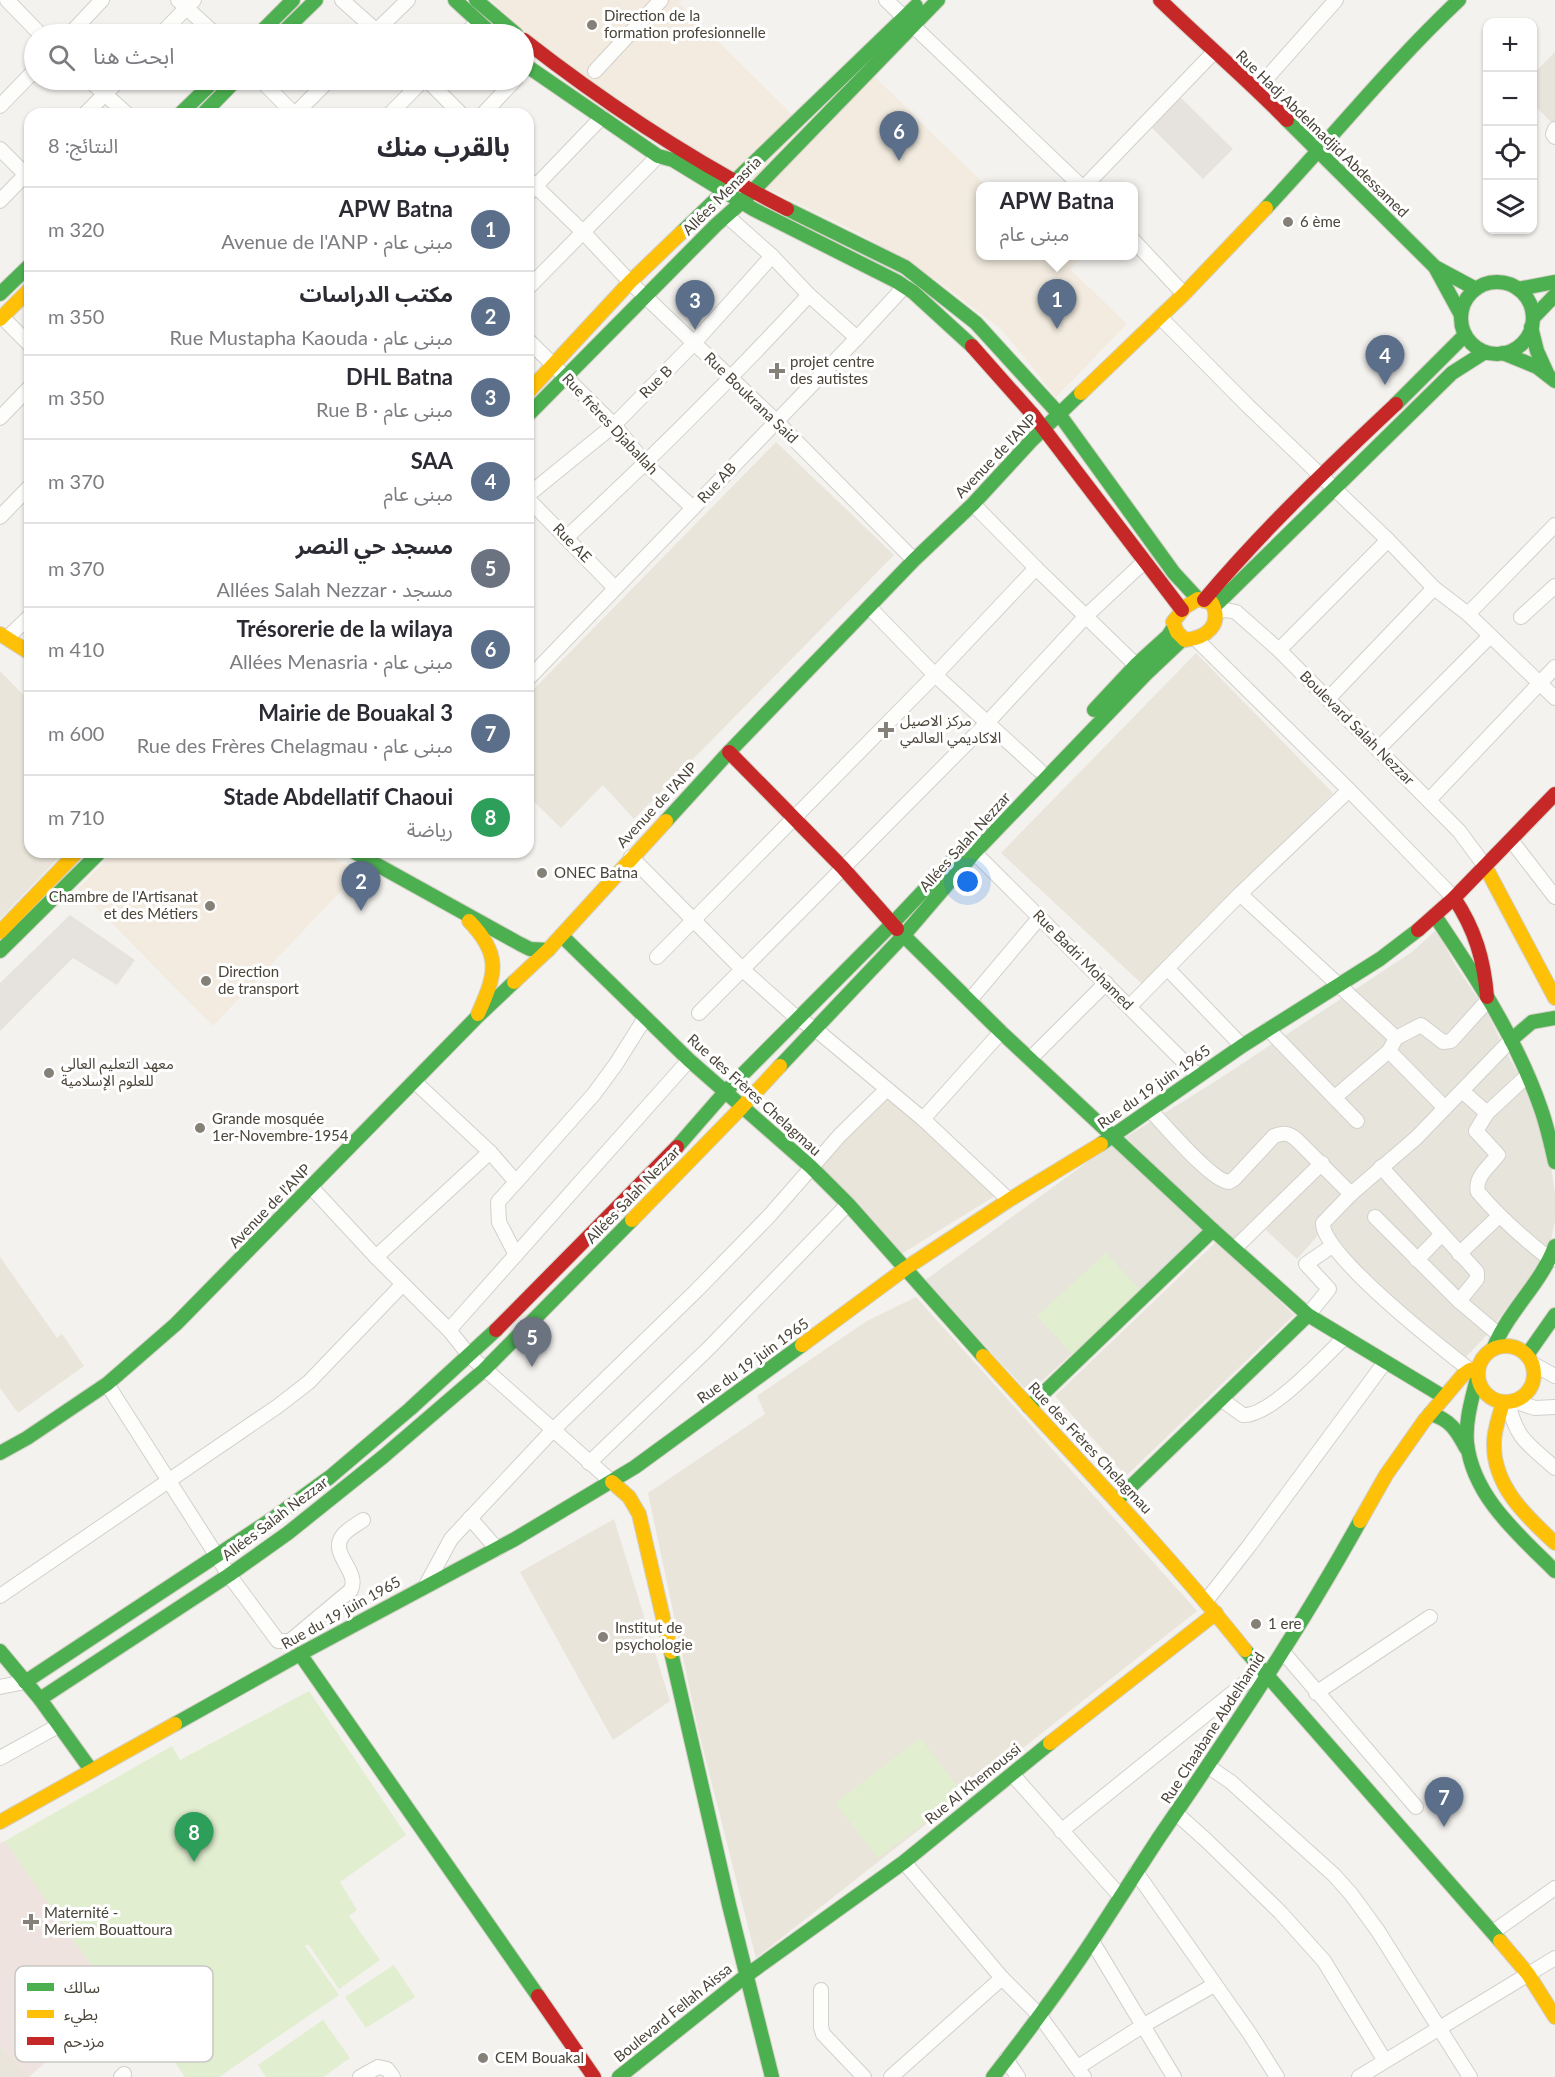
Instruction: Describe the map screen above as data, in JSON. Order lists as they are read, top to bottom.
{
  "streets": {
    "street": [
      "Rue Hadj Abdelmadjid Abdessamed",
      "Allées Menasria",
      "Rue B",
      "Rue Boukrana Said",
      "Rue frères Djaballah",
      "Avenue de l'ANP",
      "Rue AB",
      "Rue AE",
      "Boulevard Salah Nezzar",
      "Allées Salah Nezzar",
      "Rue Badri Mohamed",
      "Rue du 19 juin 1965",
      "Rue des Frères Chelagmau",
      "Rue Chaabane Abdelhamid",
      "Rue Al Khemoussi",
      "Boulevard Fellah Aissa"
    ]
  },
  "crossings": [
    ["Rue Hadj Abdelmadjid Abdessamed", "Avenue de l'ANP"],
    ["Allées Menasria", "Rue Boukrana Said"],
    ["Allées Menasria", "Rue frères Djaballah"],
    ["Rue B", "Rue Boukrana Said"],
    ["Rue B", "Rue frères Djaballah"],
    ["Rue Boukrana Said", "Avenue de l'ANP"],
    ["Rue Boukrana Said", "Rue AB"],
    ["Rue frères Djaballah", "Rue AB"],
    ["Avenue de l'ANP", "Rue des Frères Chelagmau"],
    ["Rue AB", "Rue AE"],
    ["Boulevard Salah Nezzar", "Allées Salah Nezzar"],
    ["Boulevard Salah Nezzar", "Rue du 19 juin 1965"],
    ["Allées Salah Nezzar", "Rue Badri Mohamed"],
    ["Allées Salah Nezzar", "Rue des Frères Chelagmau"],
    ["Rue Badri Mohamed", "Rue du 19 juin 1965"],
    ["Rue du 19 juin 1965", "Rue des Frères Chelagmau"],
    ["Rue des Frères Chelagmau", "Rue Chaabane Abdelhamid"],
    ["Rue des Frères Chelagmau", "Rue Al Khemoussi"],
    ["Rue Al Khemoussi", "Boulevard Fellah Aissa"]
  ],
  "places": {
    "other": [
      "Direction de la formation profesionnelle",
      "6 ème",
      "ONEC Batna",
      "Chambre de l'Artisanat et des Métiers",
      "Direction de transport",
      "معهد التعليم العالي للعلوم الإسلامية",
      "Grande mosquée 1er-Novembre-1954",
      "1 ere",
      "Institut de psychologie",
      "CEM Bouakal"
    ],
    "health": ["projet centre des autistes", "مركز الاصيل الاكاديمي العالمي", "Maternité - Meriem Bouattoura"]
  },
  "legend": ["سالك", "بطيء", "مزدحم"],
  "page": {
    "map_buttons": ["+", "−"],
    "search": "ابحث هنا",
    "heading": ["بالقرب منك", "النتائج: 8"],
    "pins": [
      "6",
      "1",
      "3",
      "4",
      "2",
      "5",
      "7",
      "8"
    ],
    "popup": ["APW Batna", "مبنى عام"],
    "list": [
      {
        "mark": "1",
        "name": "APW Batna",
        "note": "مبنى عام · Avenue de l'ANP",
        "value": "320 m"
      },
      {
        "mark": "2",
        "name": "مكتب الدراسات",
        "note": "مبنى عام · Rue Mustapha Kaouda",
        "value": "350 m"
      },
      {
        "mark": "3",
        "name": "DHL Batna",
        "note": "مبنى عام · Rue B",
        "value": "350 m"
      },
      {
        "mark": "4",
        "name": "SAA",
        "note": "مبنى عام",
        "value": "370 m"
      },
      {
        "mark": "5",
        "name": "مسجد حي النصر",
        "note": "مسجد · Allées Salah Nezzar",
        "value": "370 m"
      },
      {
        "mark": "6",
        "name": "Trésorerie de la wilaya",
        "note": "مبنى عام · Allées Menasria",
        "value": "410 m"
      },
      {
        "mark": "7",
        "name": "Mairie de Bouakal 3",
        "note": "مبنى عام · Rue des Frères Chelagmau",
        "value": "600 m"
      },
      {
        "mark": "8",
        "name": "Stade Abdellatif Chaoui",
        "note": "رياضة",
        "value": "710 m"
      }
    ]
  }
}
